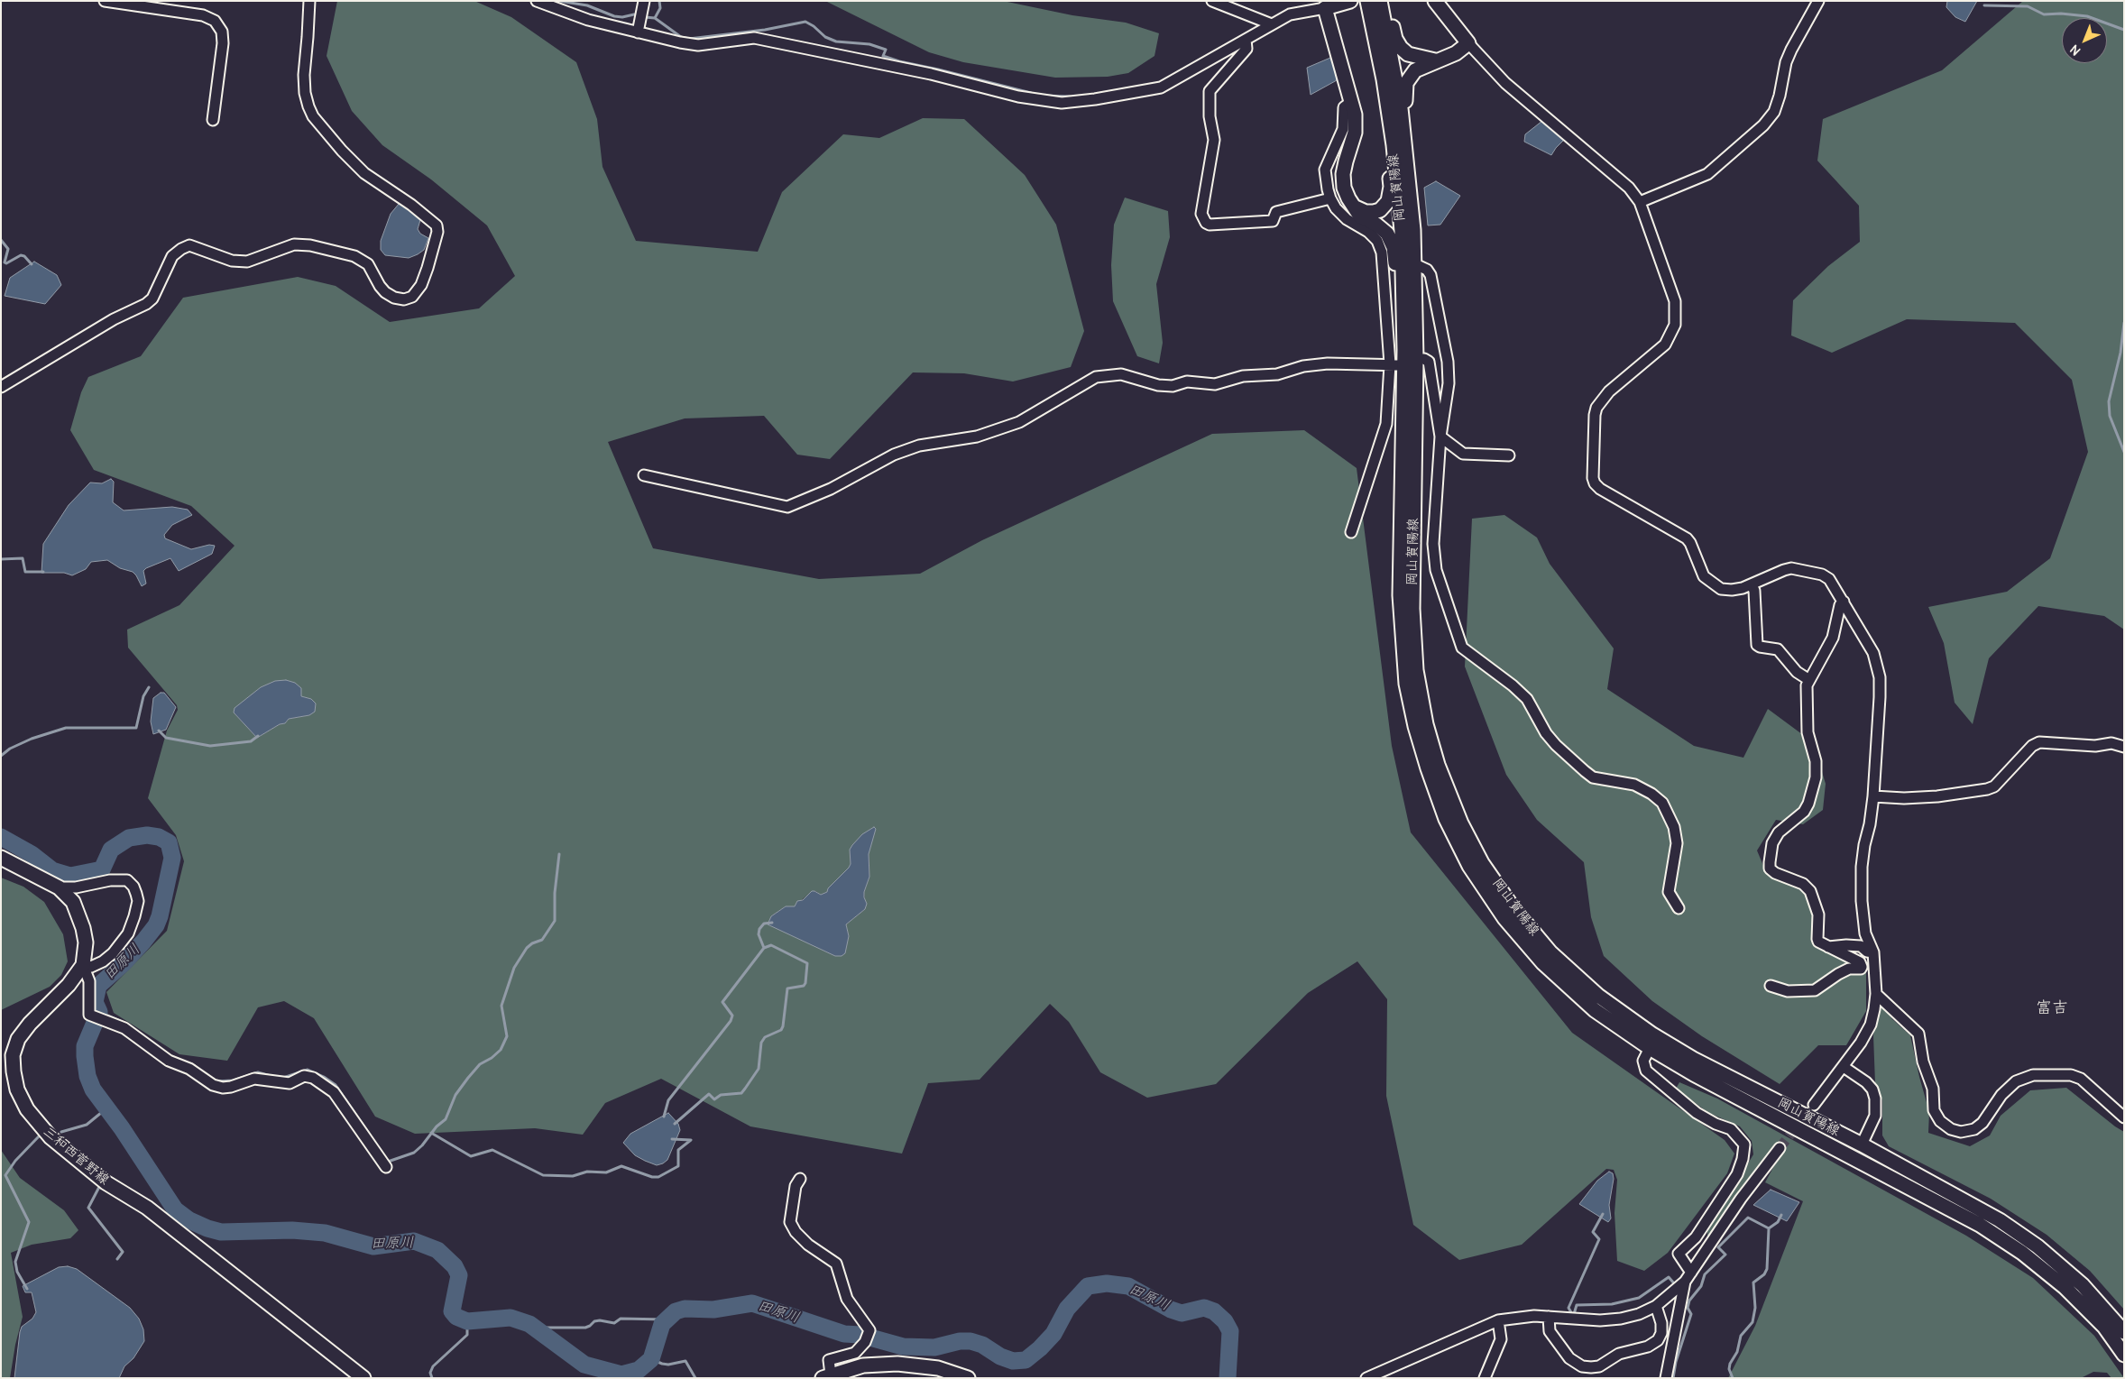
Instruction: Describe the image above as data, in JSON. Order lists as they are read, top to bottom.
{
  "streets": {
    "main road": ["岡山賀陽線", "三和西菅野線"]
  },
  "districts": ["富吉"],
  "water": ["田原川"],
  "north": "bottom left"
}
